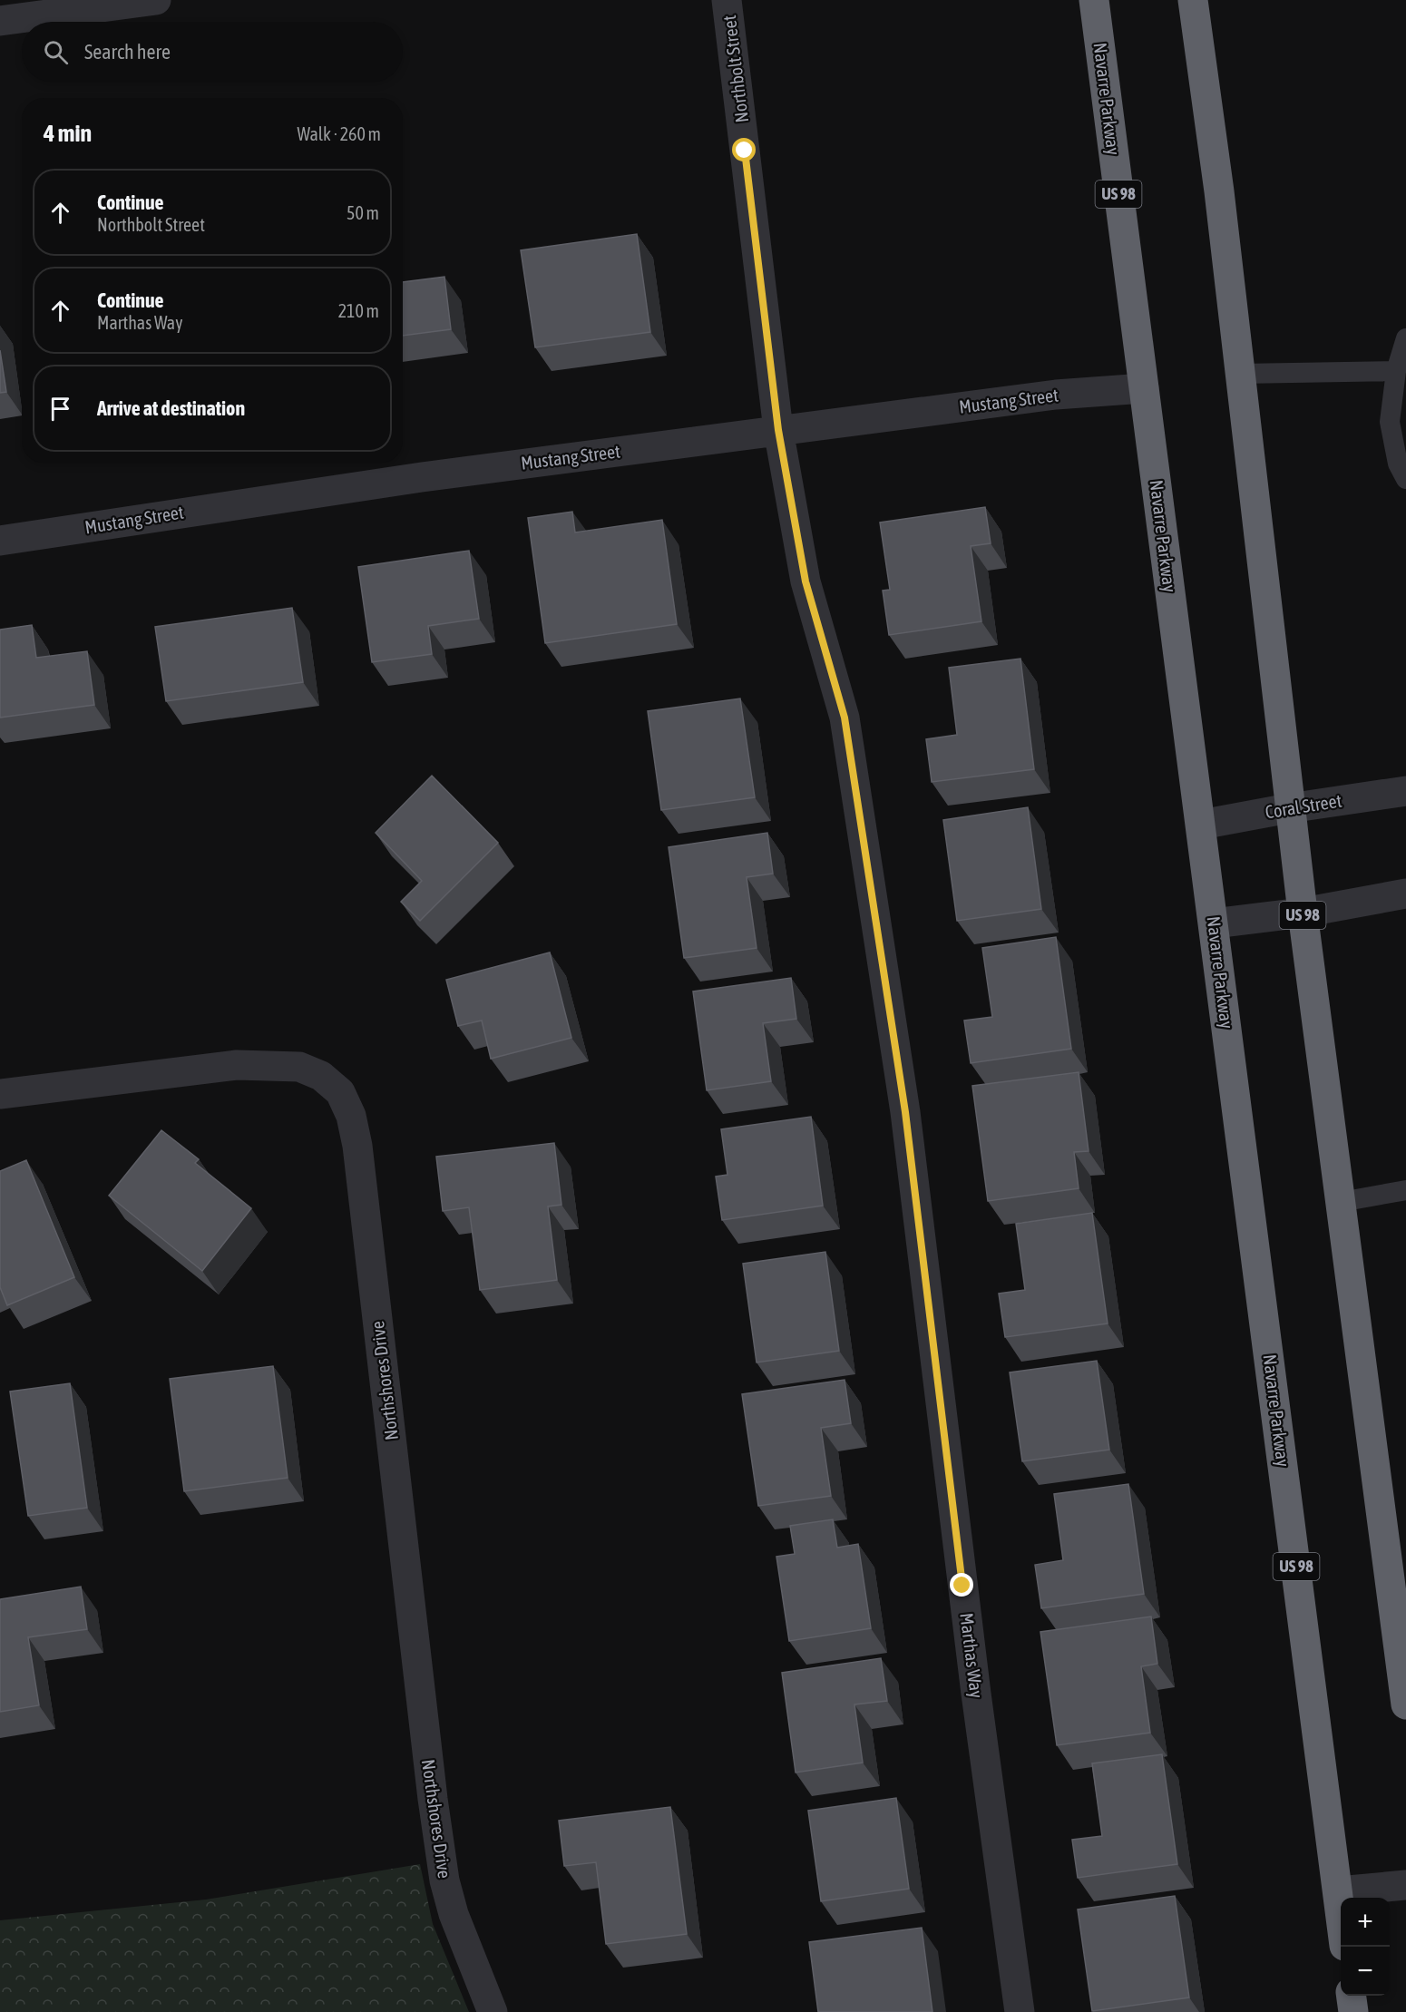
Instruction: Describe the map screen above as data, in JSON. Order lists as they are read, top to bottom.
{
  "streets": {
    "highway": ["Navarre Parkway", "US 98"],
    "street": [
      "Northbolt Street",
      "Mustang Street",
      "Coral Street",
      "Northshores Drive",
      "Marthas Way"
    ]
  },
  "crossings": [
    ["Northbolt Street", "Mustang Street"],
    ["Northbolt Street", "Marthas Way"],
    ["Navarre Parkway", "Mustang Street"],
    ["Navarre Parkway", "Coral Street"],
    ["US 98", "Coral Street"],
    ["Mustang Street", "Marthas Way"]
  ],
  "page": {
    "search": "Search here",
    "heading": ["4 min", "Walk · 260 m"],
    "list": [
      ["Continue", "Northbolt Street", "50 m"],
      ["Continue", "Marthas Way", "210 m"],
      "Arrive at destination"
    ],
    "map_buttons": ["+", "−"]
  }
}
